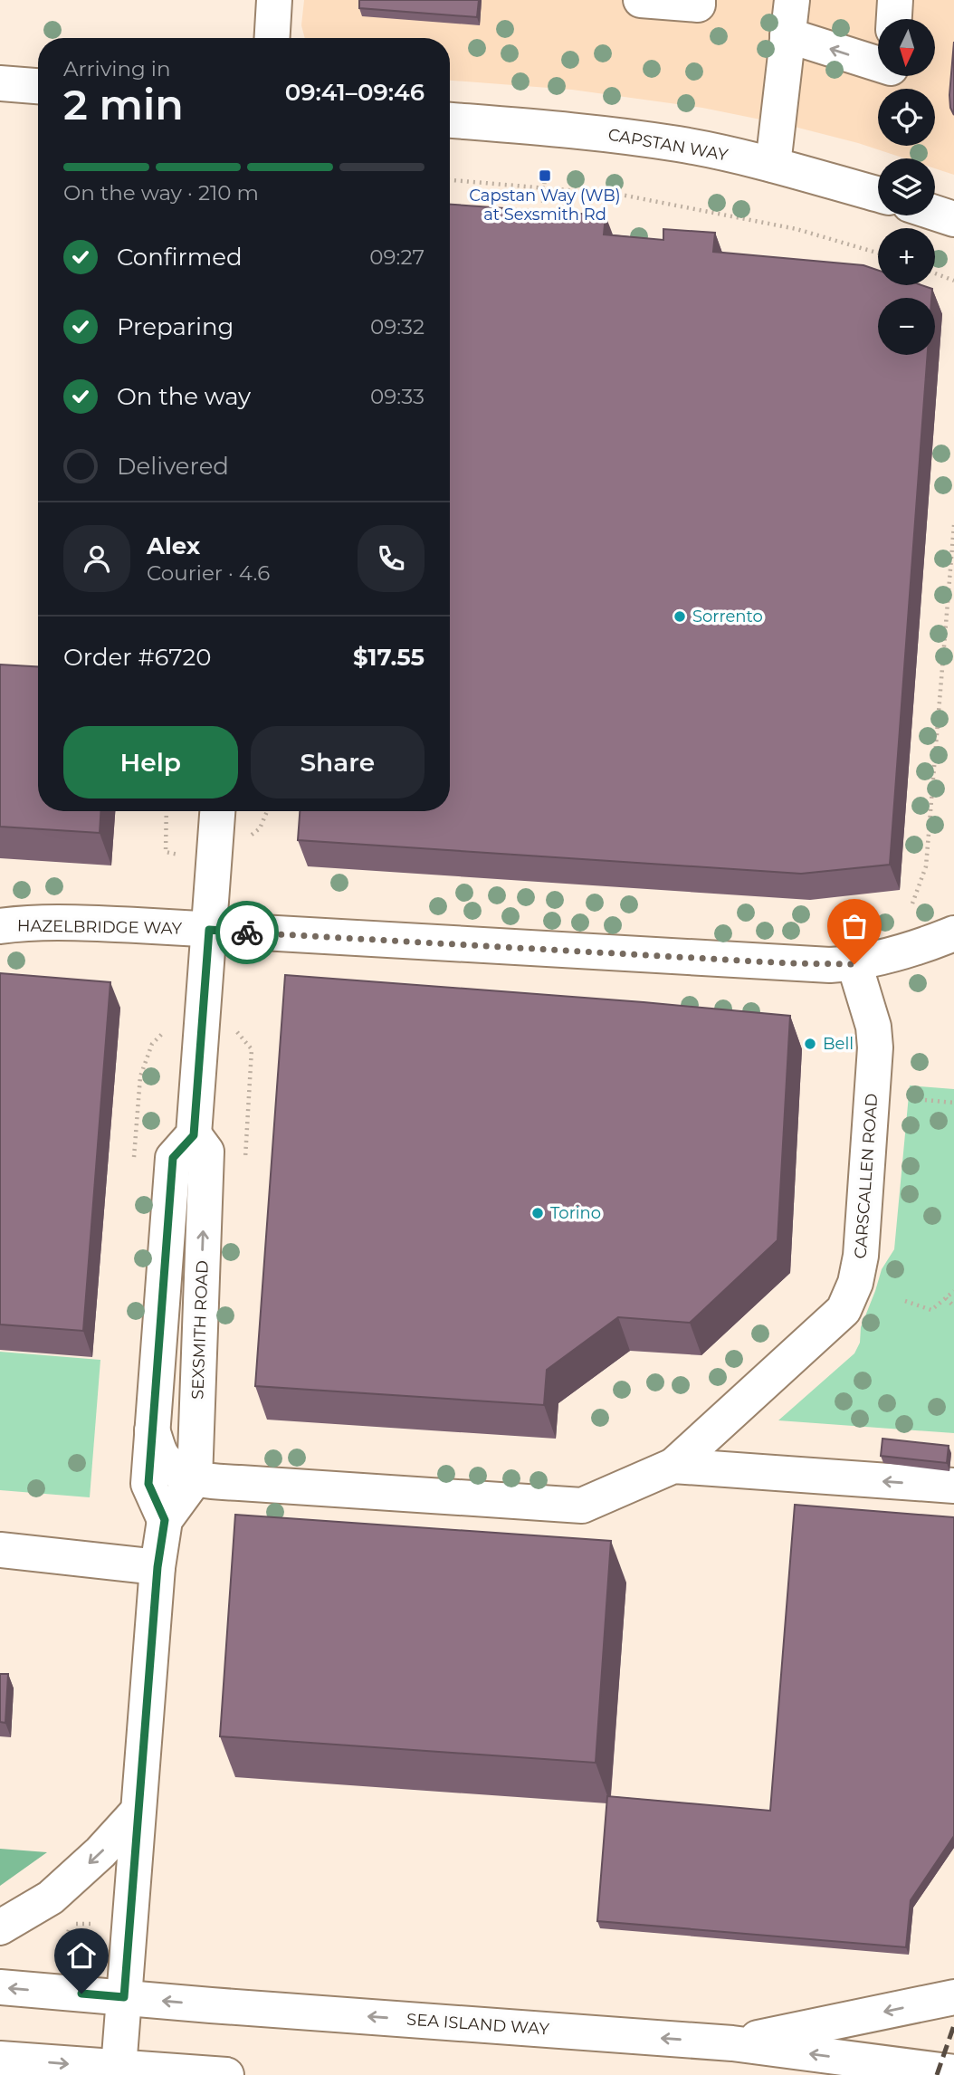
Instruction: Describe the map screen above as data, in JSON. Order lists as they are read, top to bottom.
{
  "streets": {
    "street": [
      "CAPSTAN WAY",
      "HAZELBRIDGE WAY",
      "CARSCALLEN ROAD",
      "SEXSMITH ROAD",
      "SEA ISLAND WAY"
    ]
  },
  "crossings": [
    ["HAZELBRIDGE WAY", "CARSCALLEN ROAD"],
    ["HAZELBRIDGE WAY", "SEXSMITH ROAD"]
  ],
  "places": {
    "transit": ["Capstan Way (WB) at Sexsmith Rd"],
    "other": ["Sorrento", "Bell", "Torino"]
  },
  "north": "bottom",
  "page": {
    "map_buttons": ["+", "−"],
    "heading": ["2 min", "Arriving in", "09:41–09:46"],
    "panel": [
      "Alex",
      "Courier · 4.6",
      "Order #6720",
      "$17.55"
    ],
    "bar": "On the way · 210 m",
    "list": [
      ["Confirmed", "09:27"],
      ["Preparing", "09:32"],
      ["On the way", "09:33"],
      "Delivered"
    ],
    "buttons": ["Help", "Share"]
  }
}
